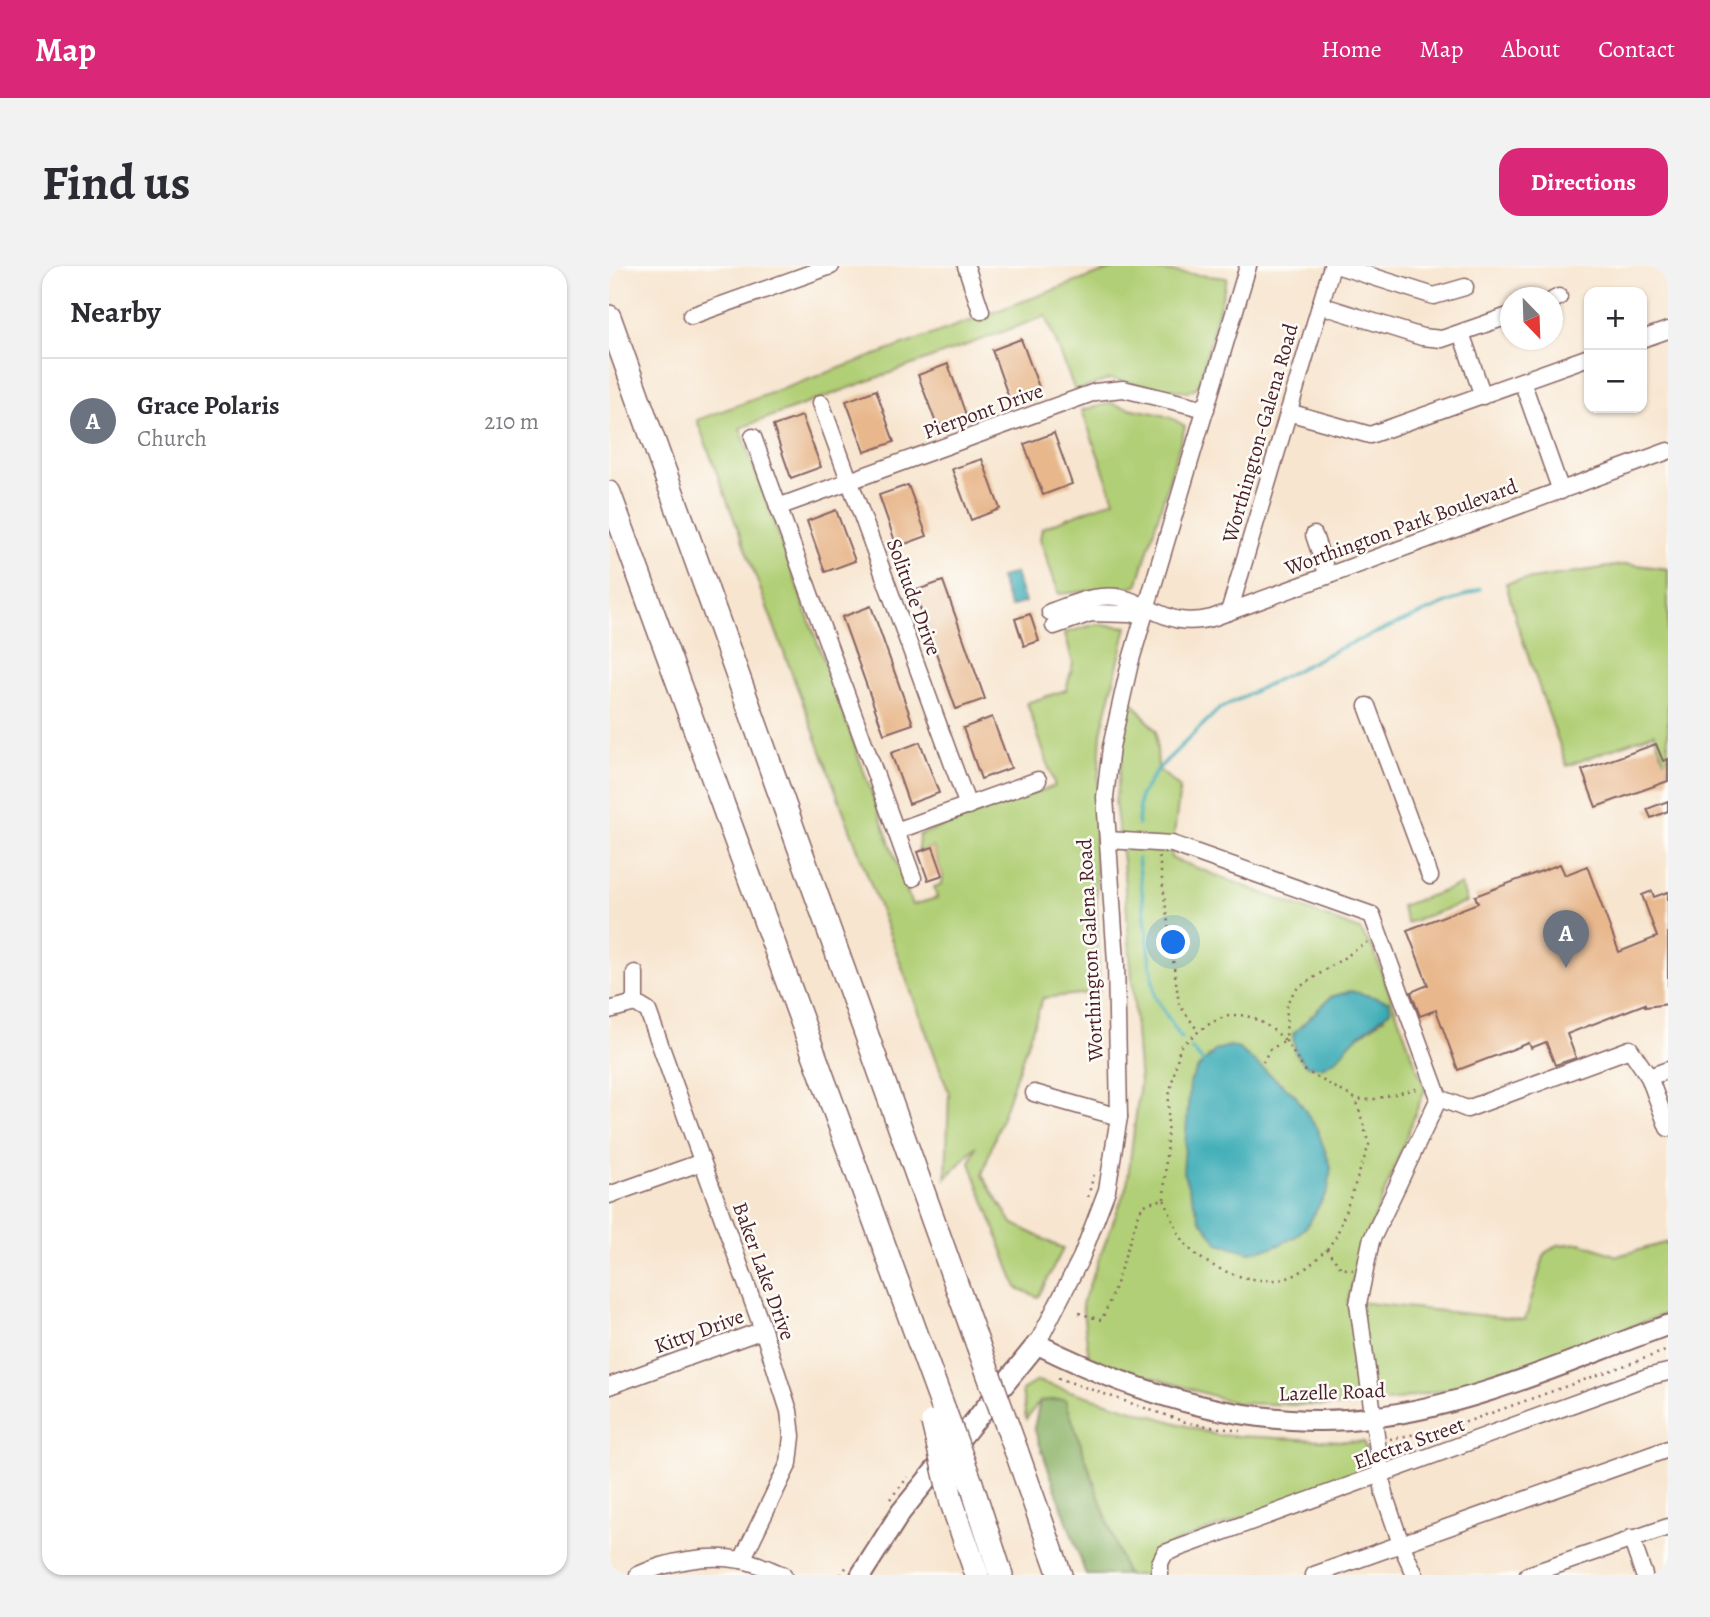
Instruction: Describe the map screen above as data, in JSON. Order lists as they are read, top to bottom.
{
  "streets": {
    "main road": ["Worthington Galena Road", "Lazelle Road"],
    "street": [
      "Pierpont Drive",
      "Worthington-Galena Road",
      "Worthington Park Boulevard",
      "Solitude Drive",
      "Baker Lake Drive",
      "Kitty Drive",
      "Electra Street"
    ]
  },
  "crossings": [
    ["Pierpont Drive", "Solitude Drive"],
    ["Pierpont Drive", "Worthington Galena Road"],
    ["Worthington-Galena Road", "Worthington Park Boulevard"],
    ["Worthington Park Boulevard", "Worthington Galena Road"],
    ["Worthington Galena Road", "Lazelle Road"],
    ["Baker Lake Drive", "Kitty Drive"]
  ],
  "north": "bottom right",
  "page": {
    "header": "Map",
    "nav": [
      "Home",
      "Map",
      "About",
      "Contact"
    ],
    "buttons": "Directions",
    "title": "Find us",
    "heading": "Nearby",
    "map_buttons": ["+", "−"],
    "list": [
      {
        "mark": "A",
        "name": "Grace Polaris",
        "note": "Church",
        "value": "210 m"
      }
    ],
    "pins": "A"
  }
}
